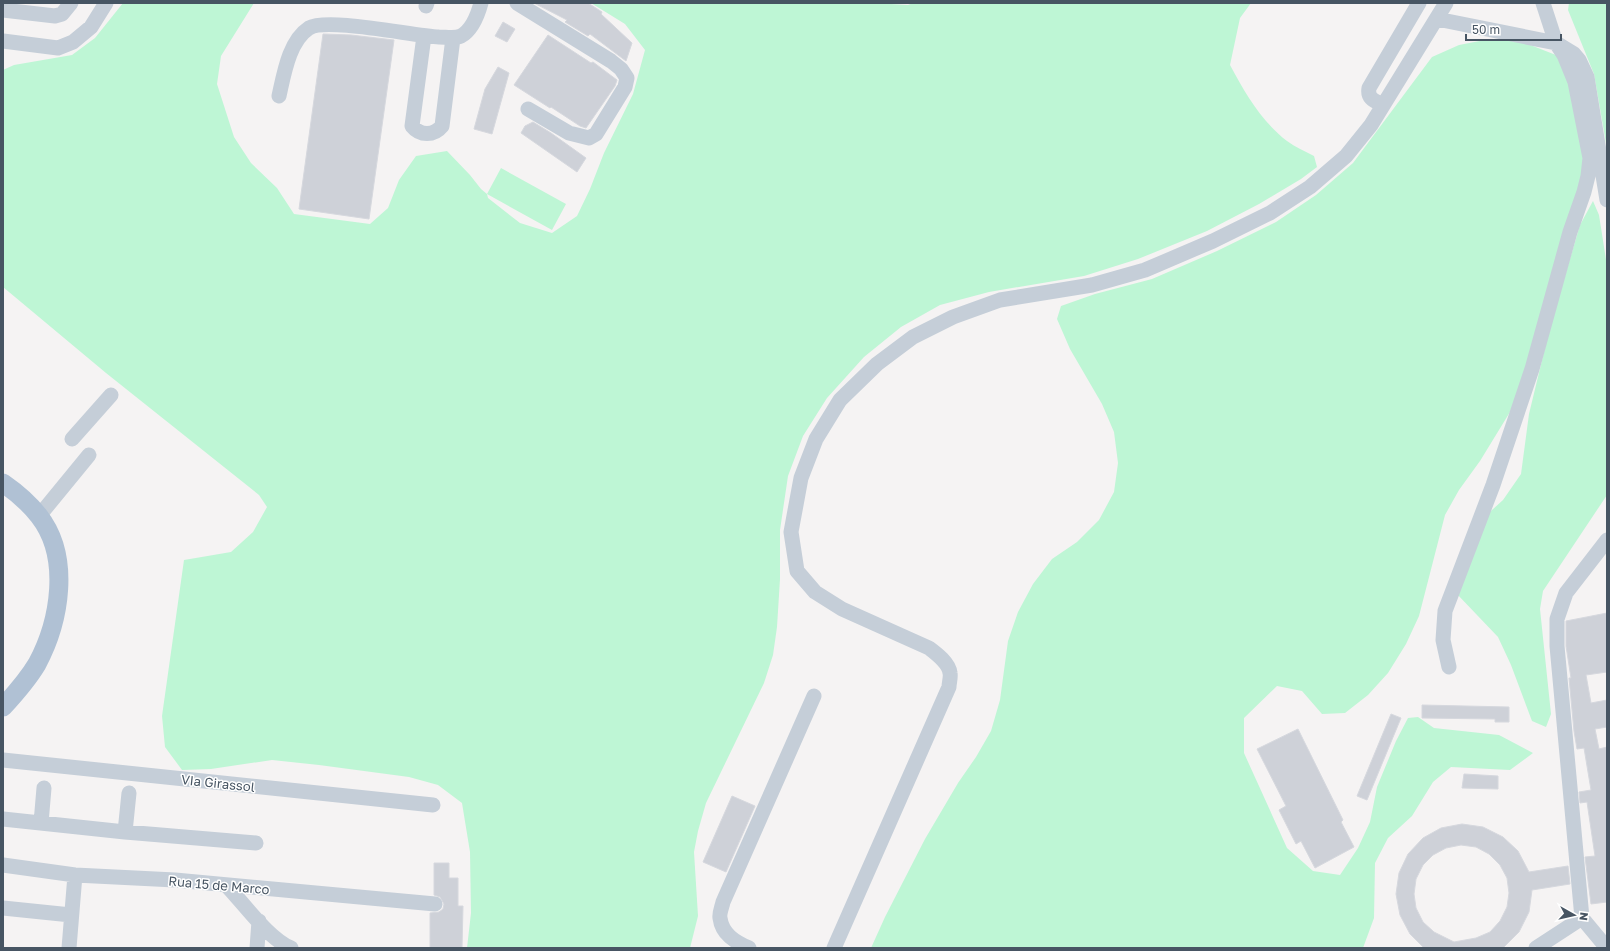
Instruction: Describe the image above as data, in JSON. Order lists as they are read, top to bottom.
{
  "streets": {
    "street": ["VIa Girassol", "Rua 15 de Marco"]
  },
  "scale_bar": "50 m",
  "north": "right"
}
